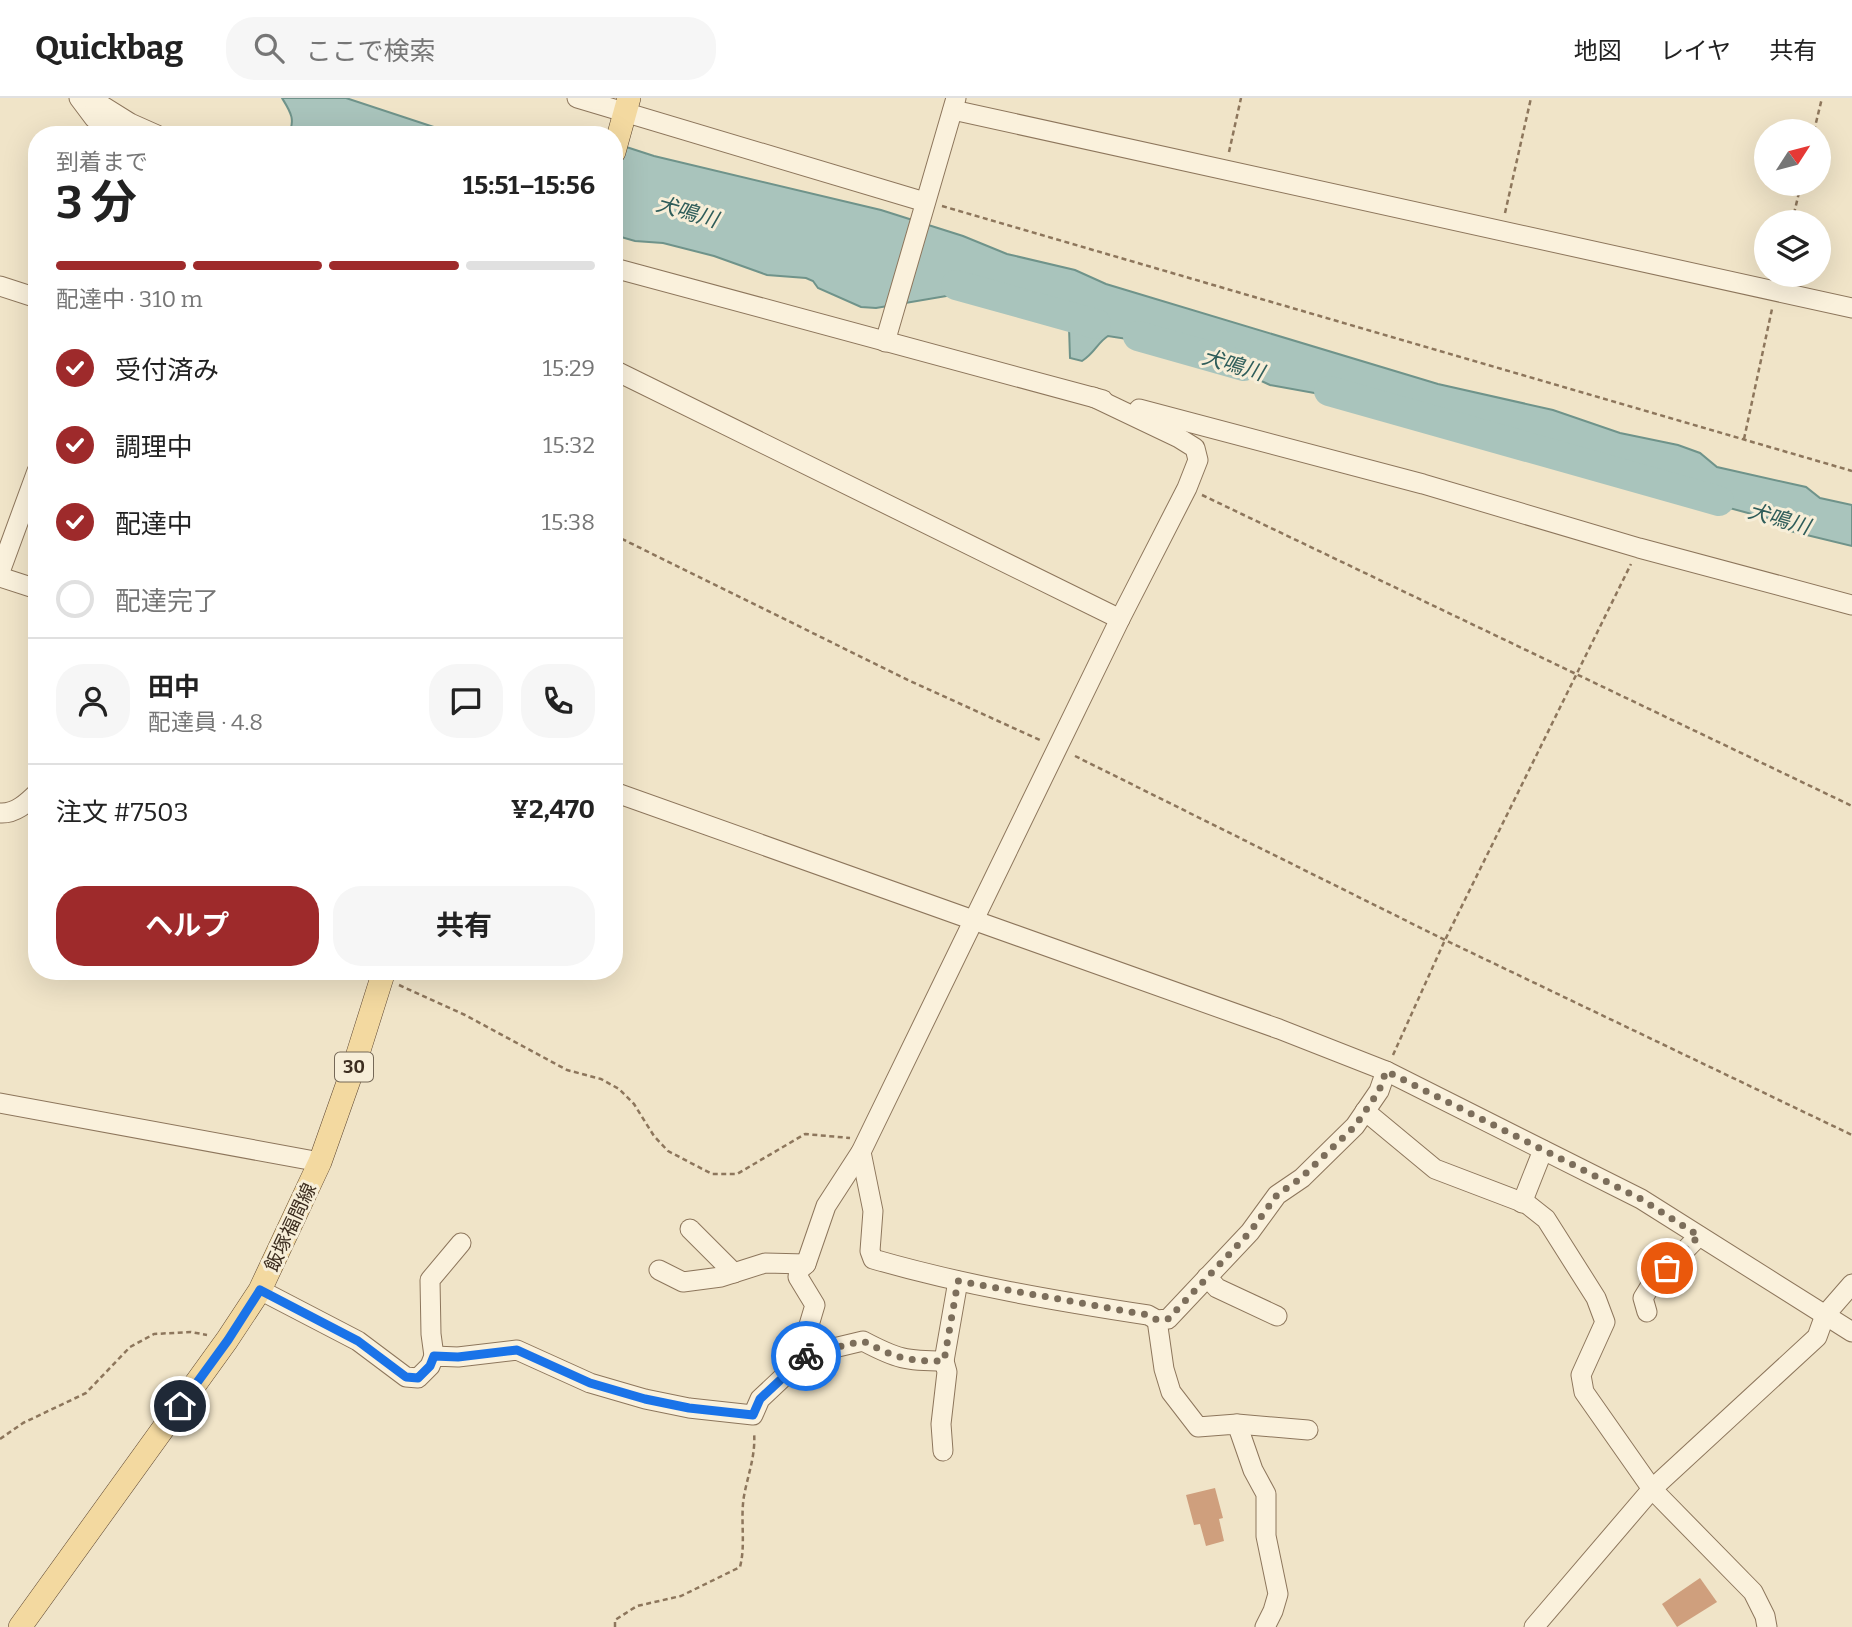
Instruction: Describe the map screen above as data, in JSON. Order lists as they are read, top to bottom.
{
  "streets": {
    "main road": ["30", "飯塚福間線"]
  },
  "water": ["犬鳴川"],
  "north": "top right",
  "page": {
    "header": "Quickbag",
    "search": "ここで検索",
    "nav": ["地図", "レイヤ", "共有"],
    "heading": ["3 分", "到着まで", "15:51–15:56"],
    "panel": [
      "田中",
      "配達員 · 4.8",
      "注文 #7503",
      "¥2,470"
    ],
    "bar": "配達中 · 310 m",
    "list": [
      ["受付済み", "15:29"],
      ["調理中", "15:32"],
      ["配達中", "15:38"],
      "配達完了"
    ],
    "buttons": ["ヘルプ", "共有"]
  }
}
